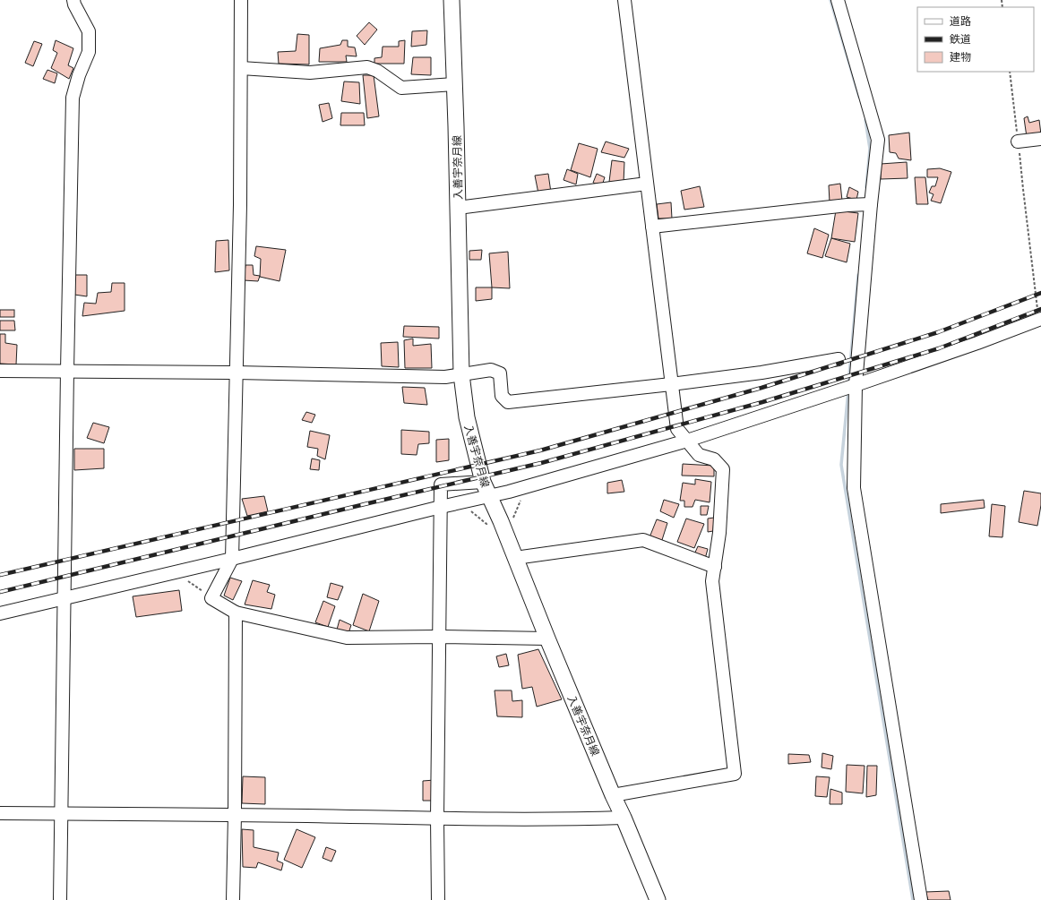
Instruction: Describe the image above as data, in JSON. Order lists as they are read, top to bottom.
{
  "streets": {
    "main road": ["入善宇奈月線"]
  },
  "legend": ["道路", "鉄道", "建物"]
}
